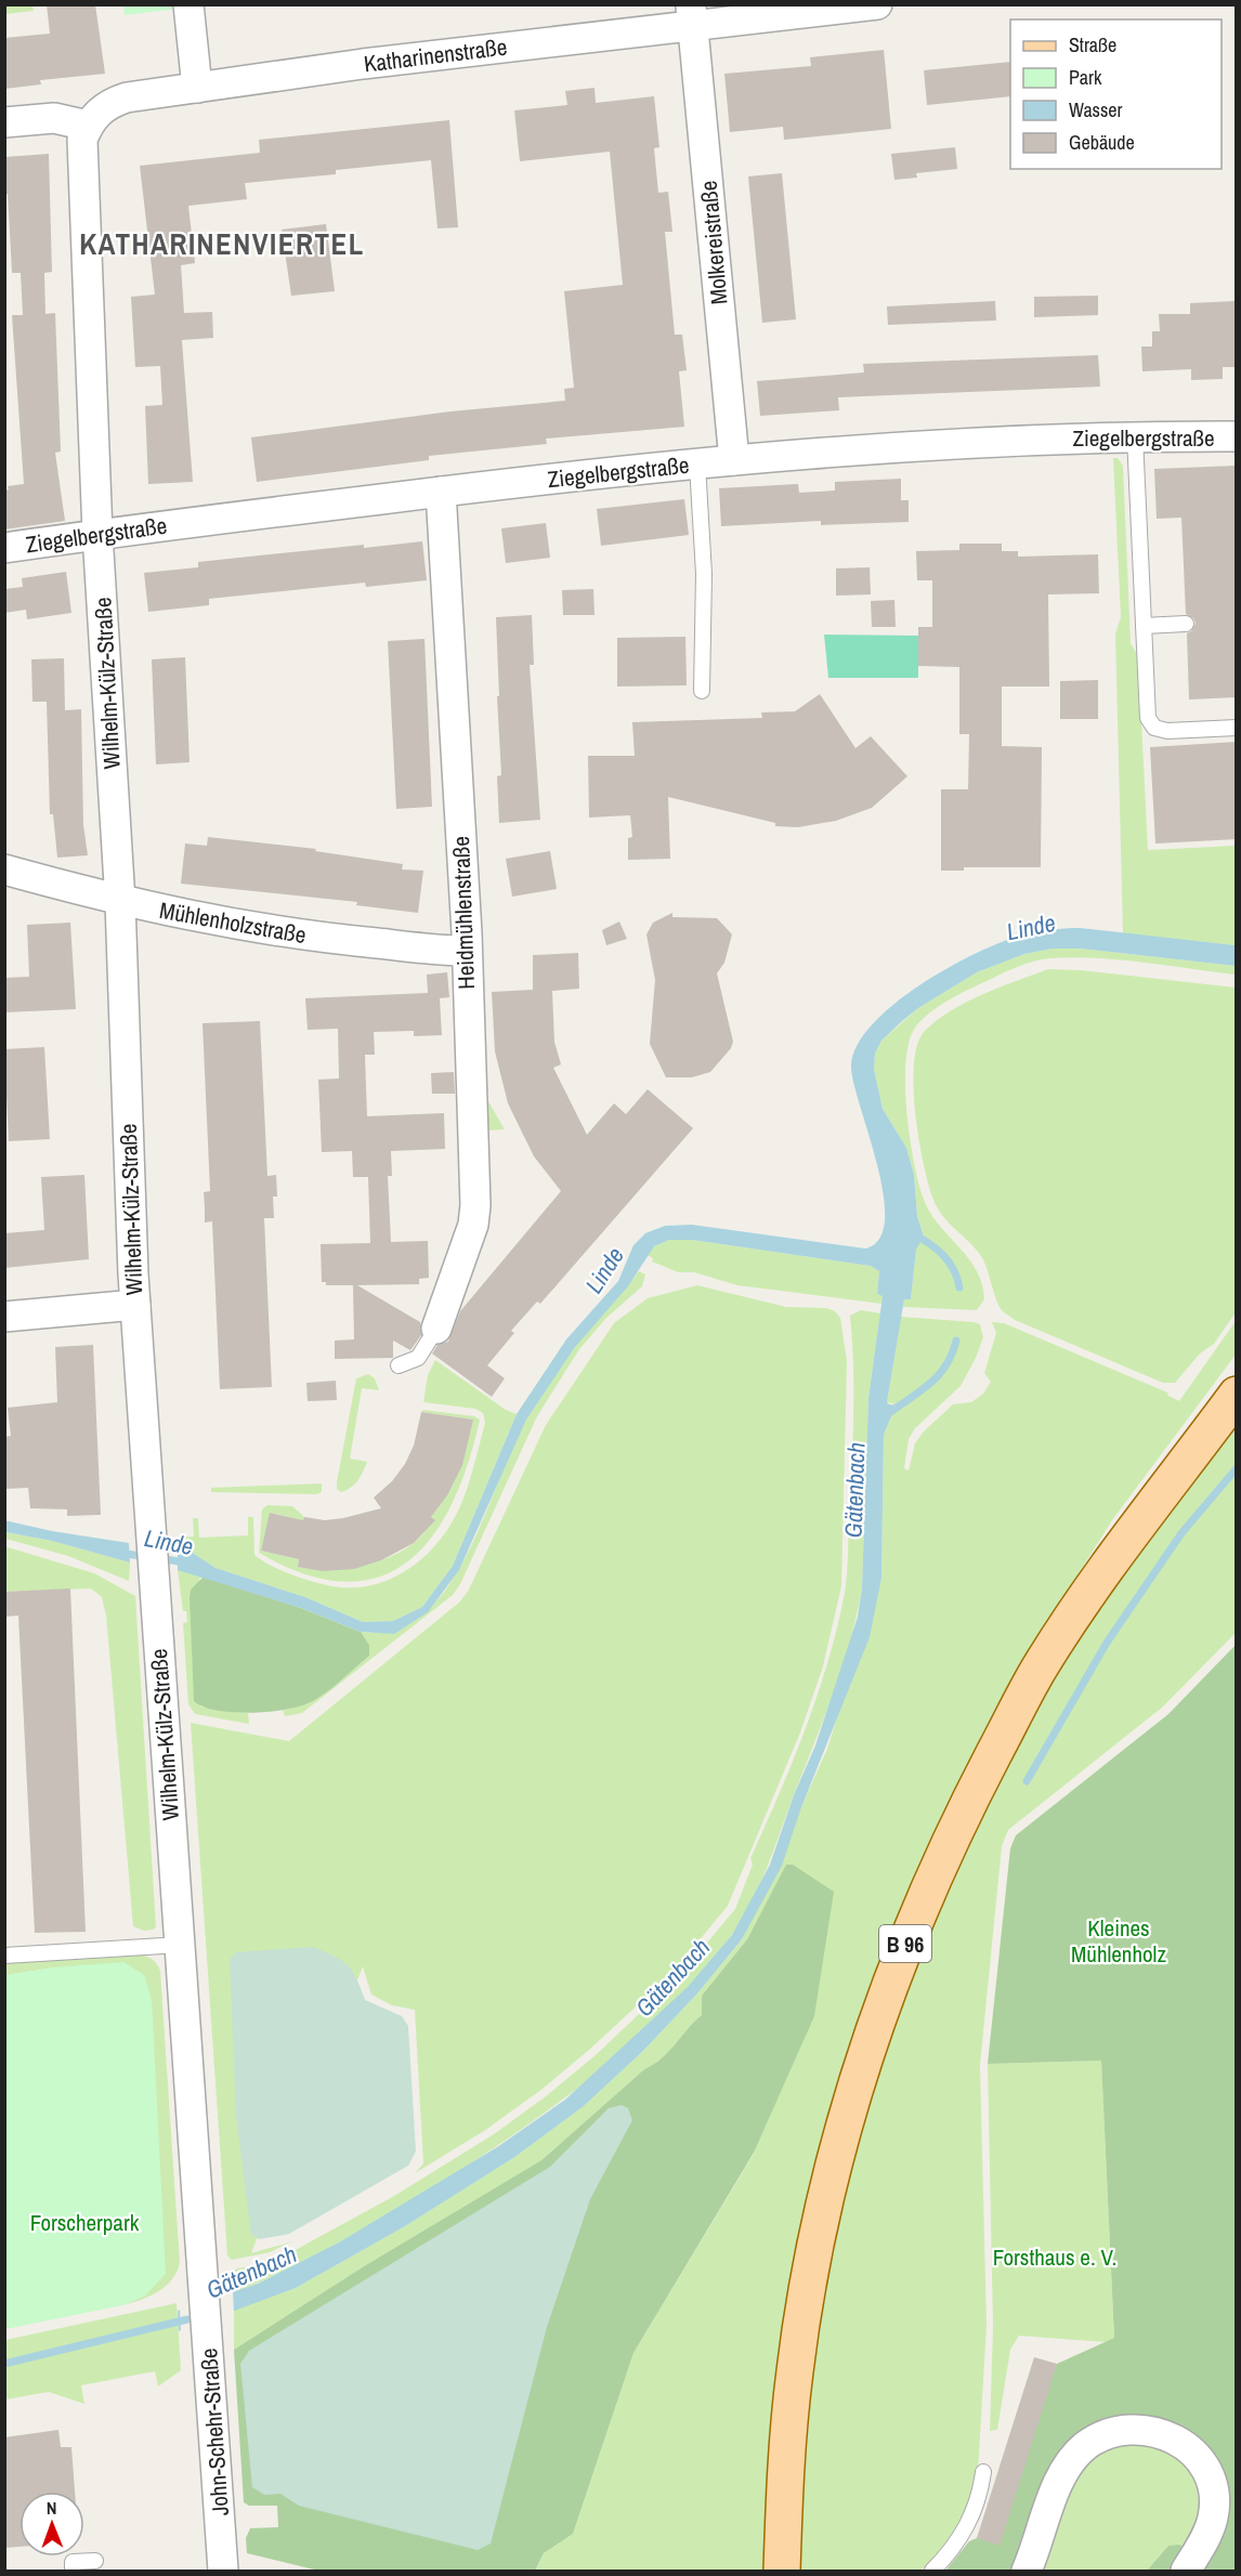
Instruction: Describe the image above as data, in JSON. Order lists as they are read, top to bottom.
{
  "streets": {
    "main road": ["B 96"],
    "street": [
      "Katharinenstraße",
      "Molkereistraße",
      "Ziegelbergstraße",
      "Wilhelm-Külz-Straße",
      "Heidmühlenstraße",
      "Mühlenholzstraße",
      "John-Schehr-Straße"
    ]
  },
  "crossings": [
    ["Katharinenstraße", "Molkereistraße"],
    ["Katharinenstraße", "Wilhelm-Külz-Straße"],
    ["Molkereistraße", "Ziegelbergstraße"],
    ["Ziegelbergstraße", "Wilhelm-Külz-Straße"],
    ["Ziegelbergstraße", "Heidmühlenstraße"],
    ["Wilhelm-Külz-Straße", "Mühlenholzstraße"],
    ["Wilhelm-Külz-Straße", "John-Schehr-Straße"],
    ["Heidmühlenstraße", "Mühlenholzstraße"]
  ],
  "districts": ["KATHARINENVIERTEL"],
  "water": ["Linde", "Gätenbach"],
  "parks": ["Kleines Mühlenholz", "Forscherpark", "Forsthaus e. V."],
  "legend": [
    "Straße",
    "Park",
    "Wasser",
    "Gebäude"
  ],
  "north": "top"
}
